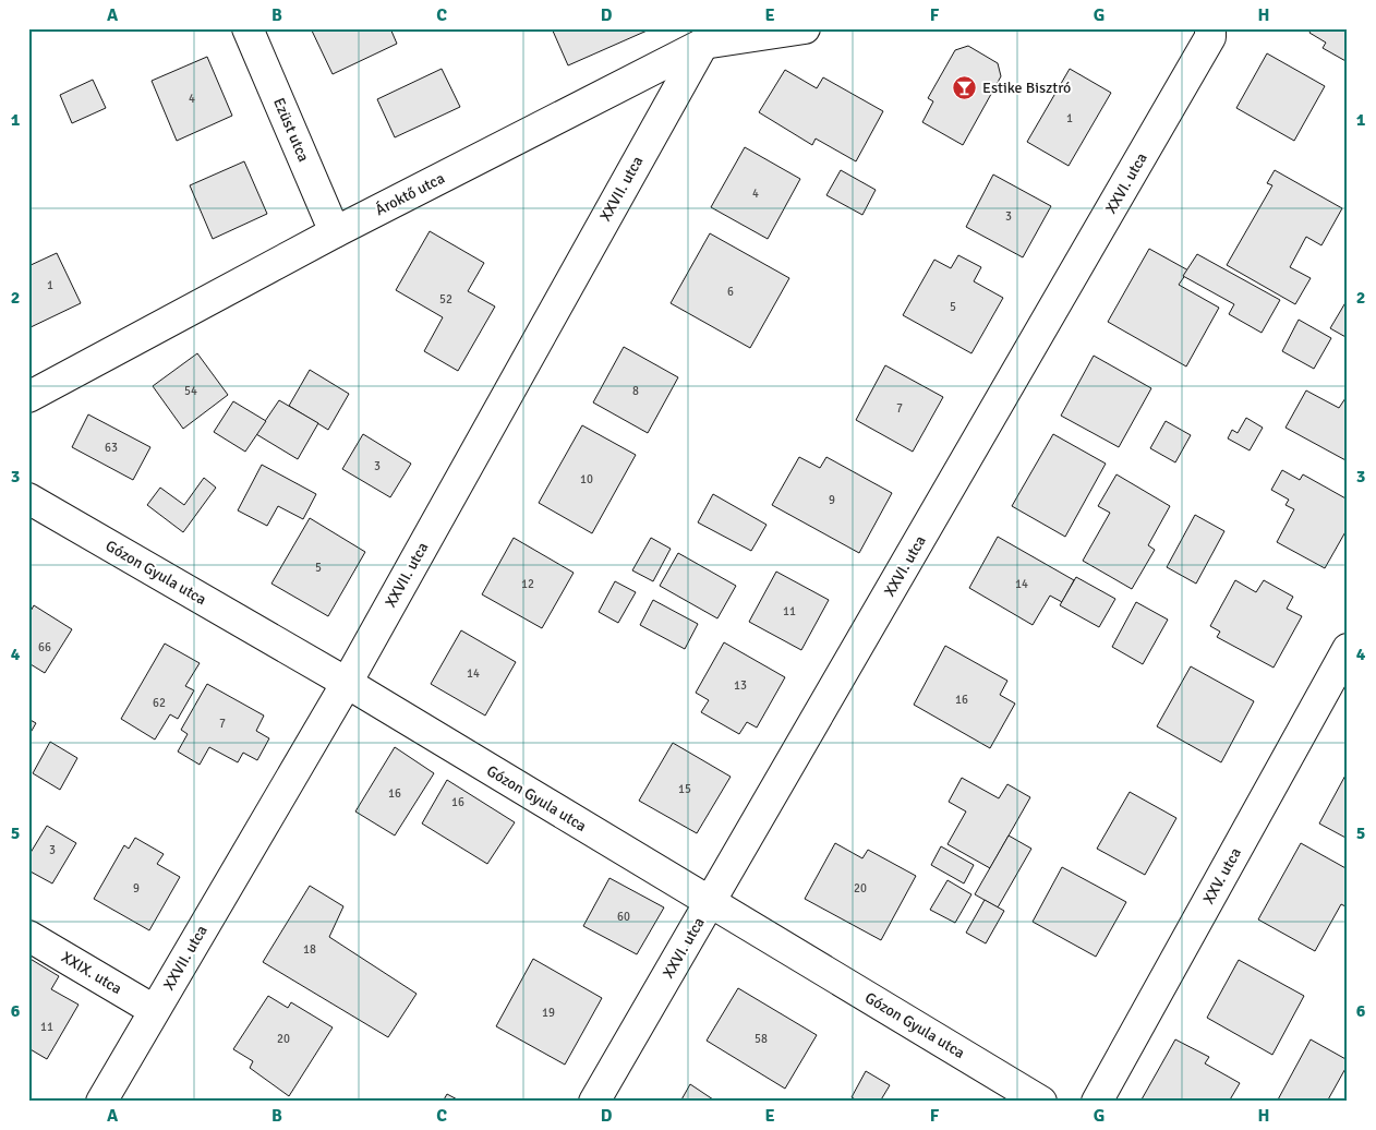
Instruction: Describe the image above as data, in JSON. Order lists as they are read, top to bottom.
{
  "streets": {
    "street": [
      "Ezüst utca",
      "XXVI. utca",
      "XXVII. utca",
      "Ároktő utca",
      "Gózon Gyula utca",
      "XXV. utca",
      "XXIX. utca"
    ]
  },
  "crossings": [
    ["Ezüst utca", "Ároktő utca"],
    ["XXVI. utca", "Gózon Gyula utca"],
    ["XXVII. utca", "Ároktő utca"],
    ["XXVII. utca", "Gózon Gyula utca"],
    ["XXVII. utca", "XXIX. utca"]
  ],
  "places": {
    "bar": ["Estike Bisztró"]
  },
  "house_numbers": [
    "4",
    "1",
    "4",
    "3",
    "1",
    "6",
    "52",
    "5",
    "54",
    "8",
    "7",
    "63",
    "3",
    "10",
    "9",
    "5",
    "12",
    "14",
    "11",
    "66",
    "14",
    "13",
    "16",
    "62",
    "7",
    "15",
    "16",
    "16",
    "3",
    "9",
    "20",
    "60",
    "18",
    "19",
    "11",
    "20",
    "58"
  ],
  "grid": {
    "columns": [
      "A",
      "B",
      "C",
      "D",
      "E",
      "F",
      "G",
      "H"
    ],
    "rows": [
      "1",
      "2",
      "3",
      "4",
      "5",
      "6"
    ]
  }
}
